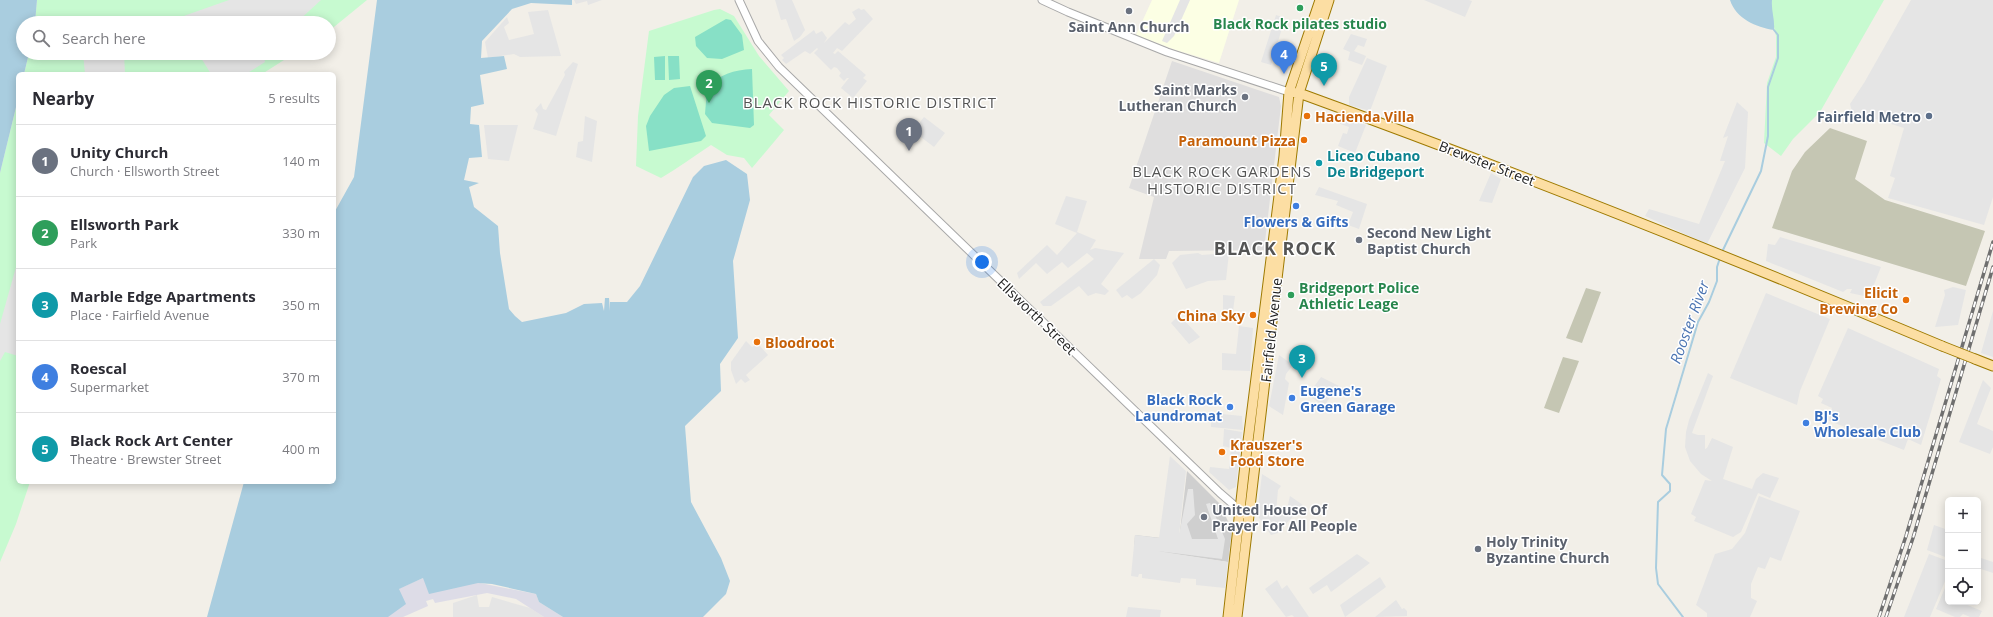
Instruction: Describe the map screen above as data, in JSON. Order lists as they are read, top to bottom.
{
  "streets": {
    "main road": ["Brewster Street", "Fairfield Avenue"],
    "street": ["Ellsworth Street"]
  },
  "crossings": [
    ["Brewster Street", "Fairfield Avenue"],
    ["Ellsworth Street", "Fairfield Avenue"]
  ],
  "districts": ["BLACK ROCK HISTORIC DISTRICT", "BLACK ROCK GARDENS HISTORIC DISTRICT", "BLACK ROCK"],
  "water": ["Rooster River"],
  "places": [
    "Black Rock pilates studio",
    "Saint Ann Church",
    "Saint Marks Lutheran Church",
    "Hacienda Villa",
    "Fairfield Metro",
    "Paramount Pizza",
    "Liceo Cubano De Bridgeport",
    "Flowers & Gifts",
    "Second New Light Baptist Church",
    "Bridgeport Police Athletic Leage",
    "Elicit Brewing Co",
    "China Sky",
    "Bloodroot",
    "Eugene's Green Garage",
    "Black Rock Laundromat",
    "BJ's Wholesale Club",
    "Krauszer's Food Store",
    "United House Of Prayer For All People",
    "Holy Trinity Byzantine Church"
  ],
  "page": {
    "search": "Search here",
    "pins": [
      "4",
      "5",
      "2",
      "1",
      "3"
    ],
    "heading": ["Nearby", "5 results"],
    "list": [
      {
        "mark": "1",
        "name": "Unity Church",
        "note": "Church · Ellsworth Street",
        "value": "140 m"
      },
      {
        "mark": "2",
        "name": "Ellsworth Park",
        "note": "Park",
        "value": "330 m"
      },
      {
        "mark": "3",
        "name": "Marble Edge Apartments",
        "note": "Place · Fairfield Avenue",
        "value": "350 m"
      },
      {
        "mark": "4",
        "name": "Roescal",
        "note": "Supermarket",
        "value": "370 m"
      },
      {
        "mark": "5",
        "name": "Black Rock Art Center",
        "note": "Theatre · Brewster Street",
        "value": "400 m"
      }
    ],
    "map_buttons": ["+", "−"]
  }
}
